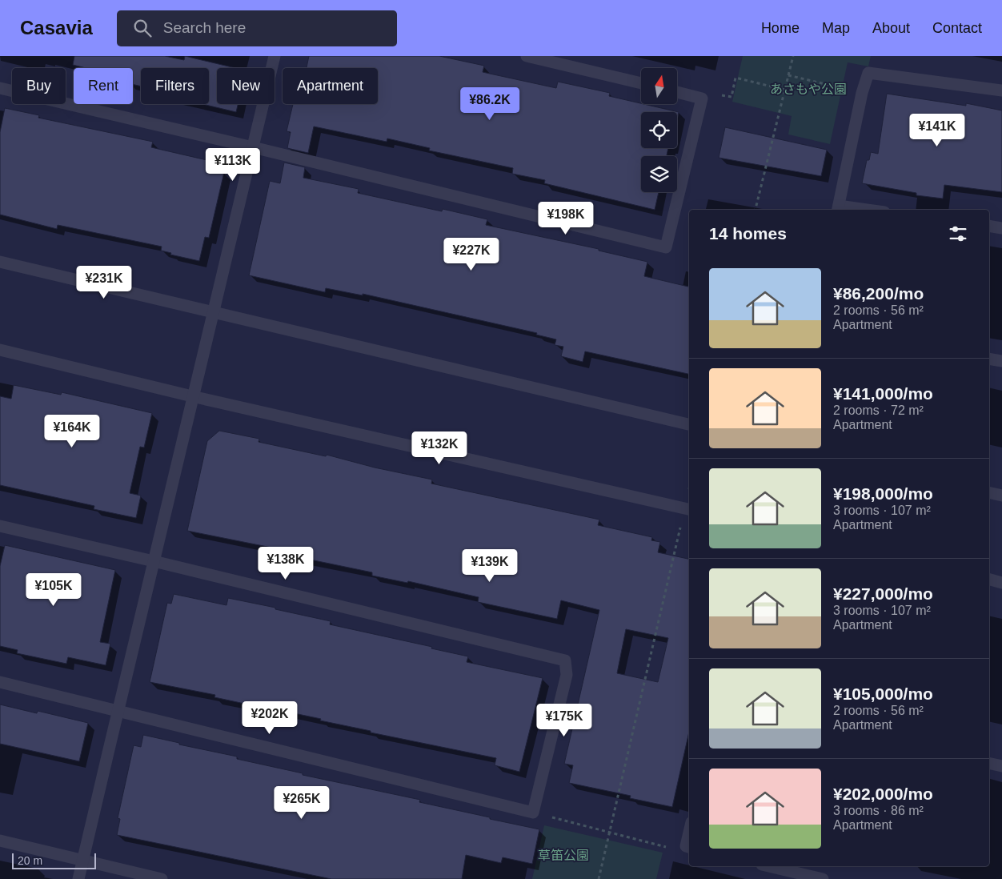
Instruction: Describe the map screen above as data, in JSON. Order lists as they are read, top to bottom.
{
  "parks": ["あさもや公園", "草笛公園"],
  "scale_bar": "20 m",
  "north": "top",
  "page": {
    "header": "Casavia",
    "search": "Search here",
    "nav": [
      "Home",
      "Map",
      "About",
      "Contact"
    ],
    "chip": [
      "Buy",
      "Rent",
      "Filters",
      "New",
      "Apartment"
    ],
    "price": [
      "¥86.2K",
      "¥141K",
      "¥113K",
      "¥198K",
      "¥227K",
      "¥231K",
      "¥164K",
      "¥132K",
      "¥138K",
      "¥139K",
      "¥105K",
      "¥202K",
      "¥175K",
      "¥265K"
    ],
    "heading": "14 homes",
    "list": [
      {
        "name": "¥86,200/mo",
        "note": "2 rooms · 56 m² · Apartment"
      },
      {
        "name": "¥141,000/mo",
        "note": "2 rooms · 72 m² · Apartment"
      },
      {
        "name": "¥198,000/mo",
        "note": "3 rooms · 107 m² · Apartment"
      },
      {
        "name": "¥227,000/mo",
        "note": "3 rooms · 107 m² · Apartment"
      },
      {
        "name": "¥105,000/mo",
        "note": "2 rooms · 56 m² · Apartment"
      },
      {
        "name": "¥202,000/mo",
        "note": "3 rooms · 86 m² · Apartment"
      }
    ],
    "scale": "20 m"
  }
}
